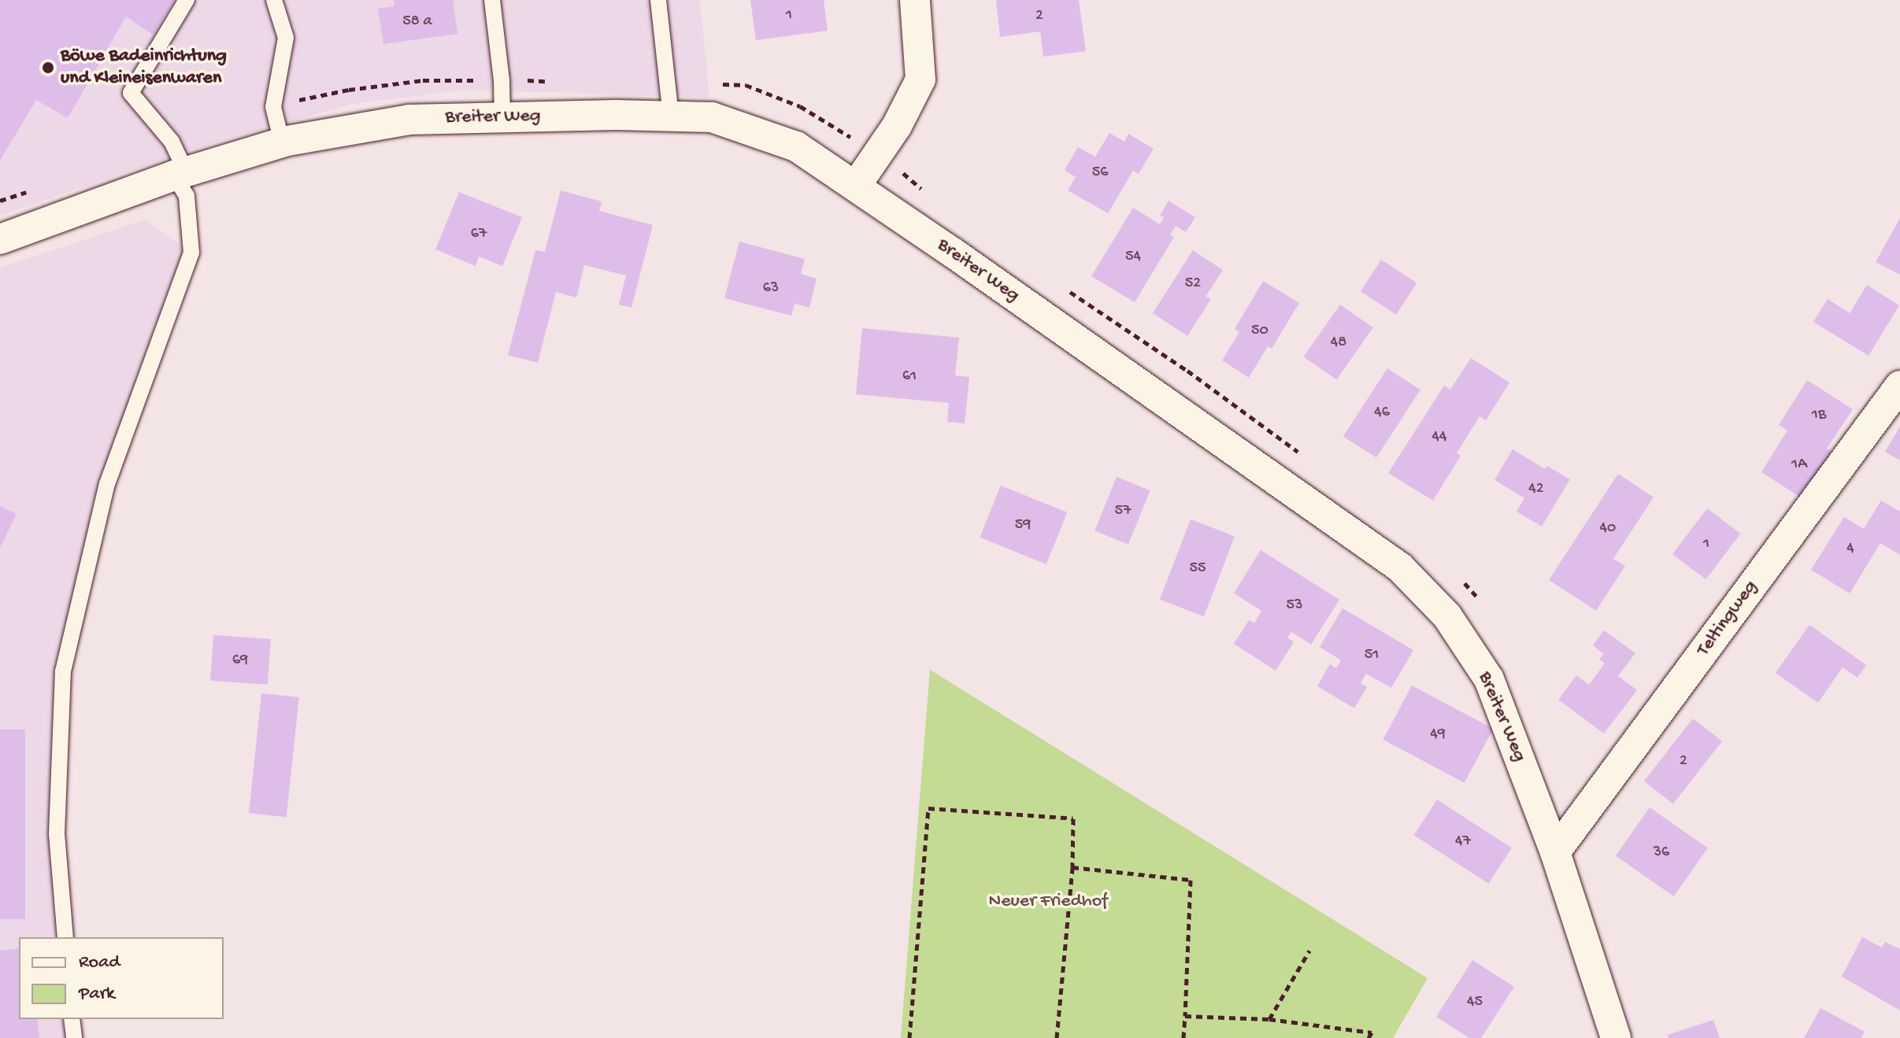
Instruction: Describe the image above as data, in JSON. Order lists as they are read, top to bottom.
{
  "streets": {
    "street": ["Breiter Weg", "Teltingweg"]
  },
  "crossings": [
    ["Breiter Weg", "Teltingweg"]
  ],
  "parks": ["Neuer Friedhof"],
  "places": ["Böwe Badeinrichtung und Kleineisenwaren"],
  "house_numbers": [
    "1",
    "2",
    "58 a",
    "56",
    "67",
    "54",
    "52",
    "63",
    "50",
    "48",
    "61",
    "46",
    "1B",
    "44",
    "1A",
    "42",
    "57",
    "59",
    "40",
    "1",
    "4",
    "55",
    "53",
    "51",
    "69",
    "49",
    "2",
    "47",
    "36",
    "45"
  ],
  "legend": ["Road", "Park"]
}
